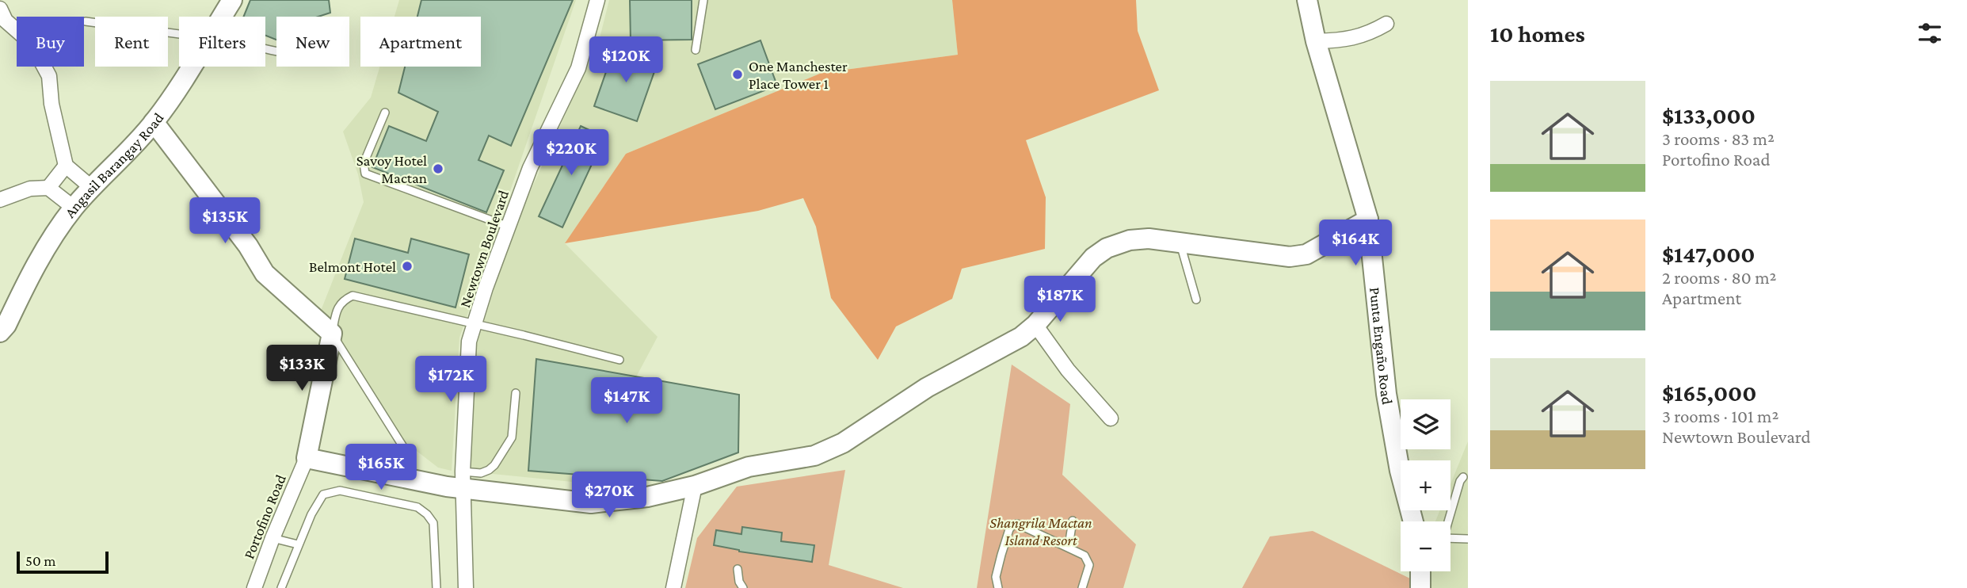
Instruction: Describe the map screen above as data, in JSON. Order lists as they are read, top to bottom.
{
  "streets": {
    "street": [
      "Angasil Barangay Road",
      "Newtown Boulevard",
      "Punta Engaño Road",
      "Portofino Road"
    ]
  },
  "parks": ["Shangrila Mactan Island Resort"],
  "places": ["One Manchester Place Tower 1", "Savoy Hotel Mactan", "Belmont Hotel"],
  "scale_bar": "50 m",
  "page": {
    "heading": "10 homes",
    "chip": [
      "Buy",
      "Rent",
      "Filters",
      "New",
      "Apartment"
    ],
    "price": [
      "$120K",
      "$220K",
      "$135K",
      "$164K",
      "$187K",
      "$133K",
      "$172K",
      "$147K",
      "$165K",
      "$270K"
    ],
    "list": [
      {
        "name": "$133,000",
        "note": "3 rooms · 83 m² · Portofino Road"
      },
      {
        "name": "$147,000",
        "note": "2 rooms · 80 m² · Apartment"
      },
      {
        "name": "$165,000",
        "note": "3 rooms · 101 m² · Newtown Boulevard"
      }
    ],
    "map_buttons": ["+", "−"],
    "scale": "50 m"
  }
}
